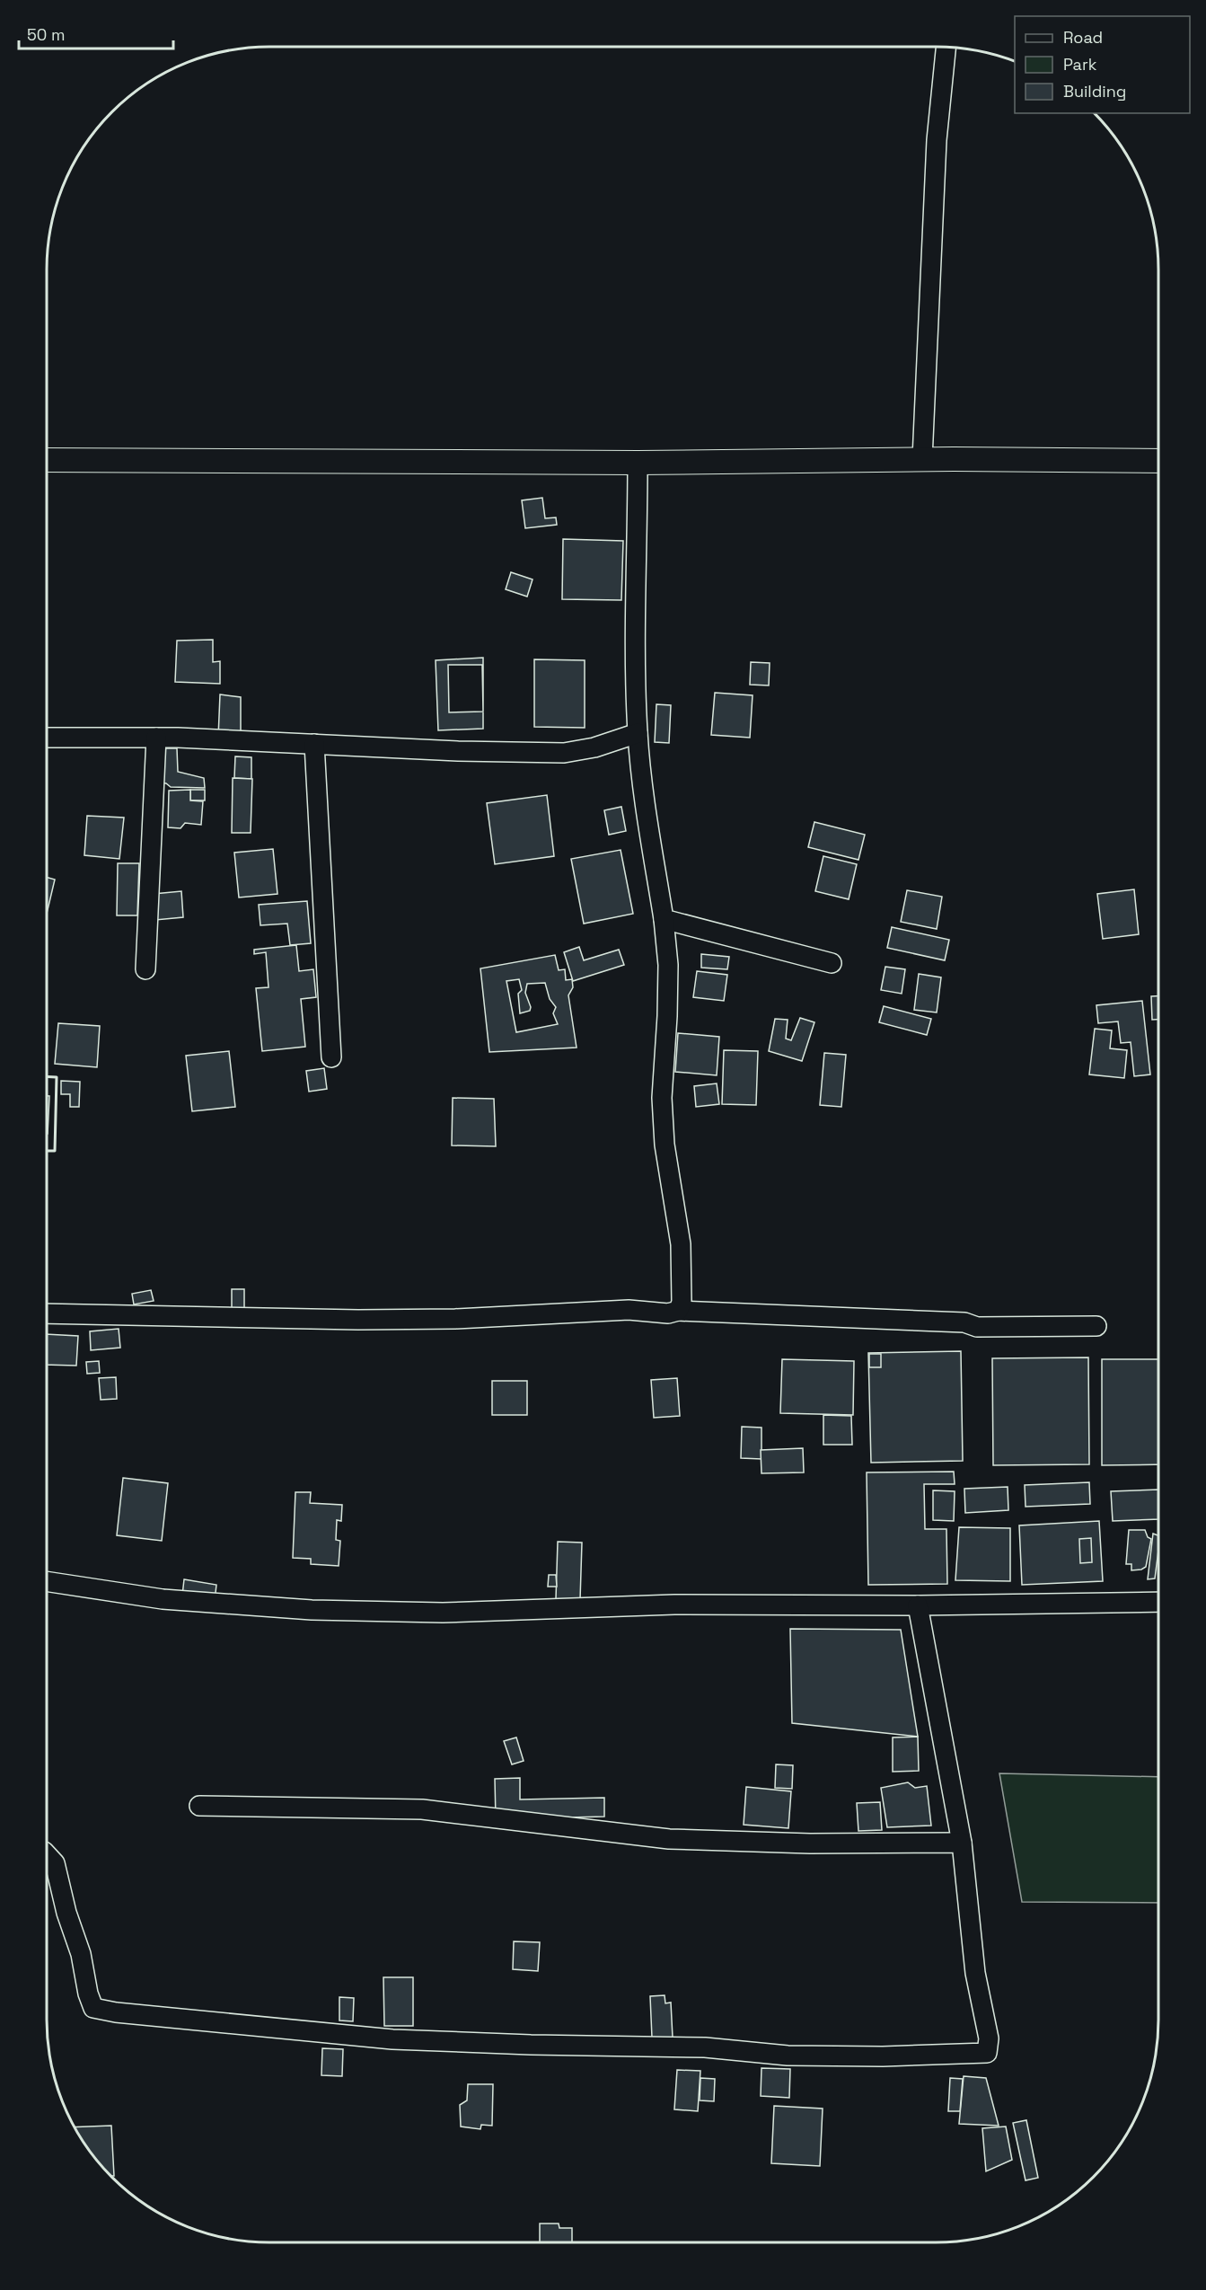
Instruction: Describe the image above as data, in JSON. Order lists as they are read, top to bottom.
{
  "legend": ["Road", "Park", "Building"],
  "scale_bar": "50 m"
}
